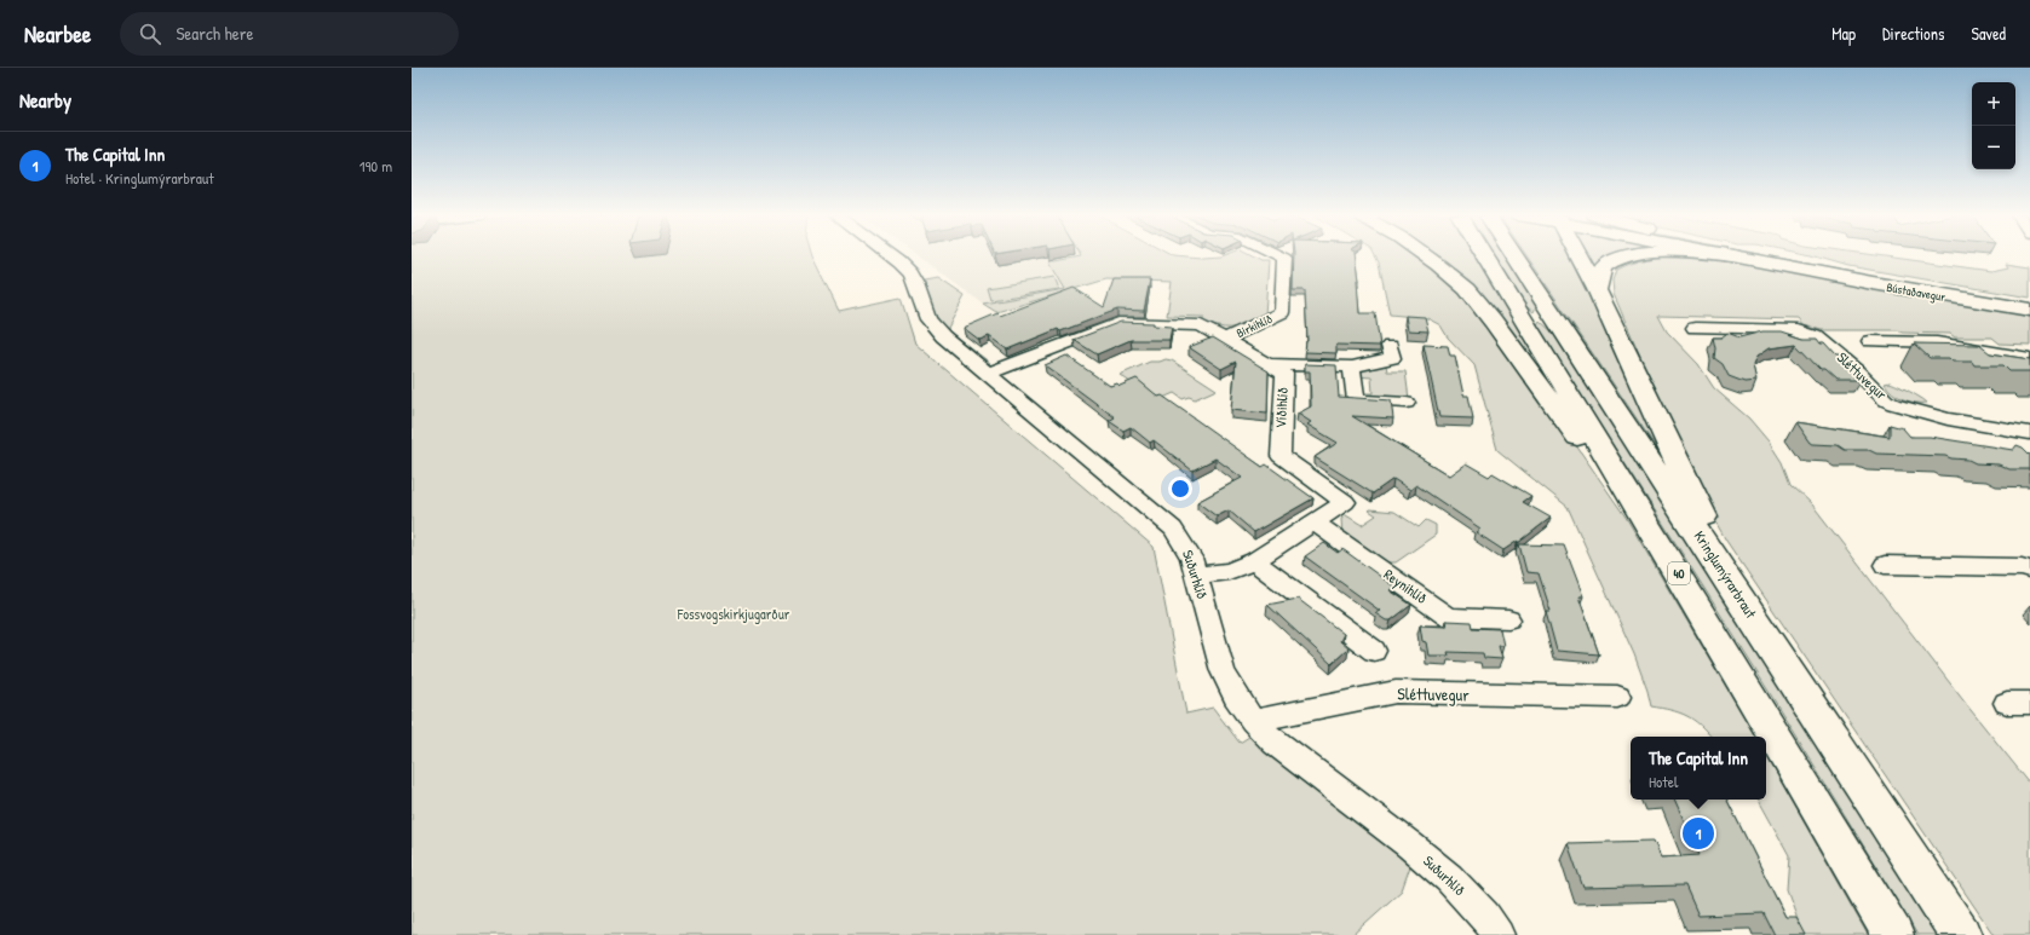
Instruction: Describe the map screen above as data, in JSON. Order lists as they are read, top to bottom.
{
  "streets": {
    "main road": ["Bústaðavegur", "40", "Kringlumýrarbraut"],
    "street": [
      "Birkihlíð",
      "Sléttuvegur",
      "Víðihlíð",
      "Suðurhlíð",
      "Reynihlíð"
    ]
  },
  "crossings": [
    ["Birkihlíð", "Víðihlíð"],
    ["Sléttuvegur", "Suðurhlíð"],
    ["Víðihlíð", "Suðurhlíð"],
    ["Víðihlíð", "Reynihlíð"]
  ],
  "parks": ["Fossvogskirkjugarður"],
  "page": {
    "header": "Nearbee",
    "search": "Search here",
    "nav": ["Map", "Directions", "Saved"],
    "heading": "Nearby",
    "map_buttons": ["+", "−"],
    "list": [
      {
        "mark": "1",
        "name": "The Capital Inn",
        "note": "Hotel · Kringlumýrarbraut",
        "value": "190 m"
      }
    ],
    "popup": ["The Capital Inn", "Hotel"],
    "pins": "1"
  }
}
